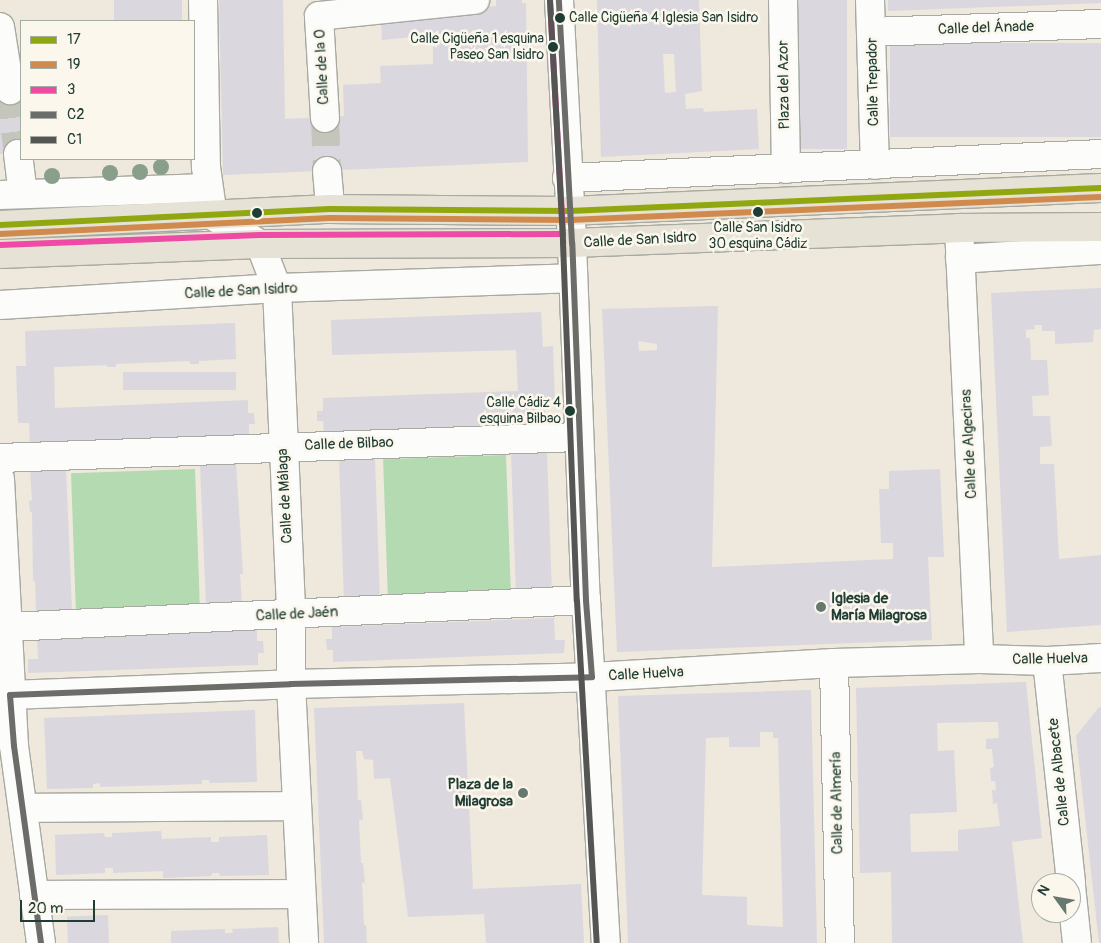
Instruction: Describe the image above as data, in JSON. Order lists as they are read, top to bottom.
{
  "streets": {
    "main road": ["Calle de San Isidro"],
    "street": [
      "Calle del Ánade",
      "Calle de la O",
      "Calle Trepador",
      "Plaza del Azor",
      "Calle de Bilbao",
      "Calle de Algeciras",
      "Calle de Málaga",
      "Calle de Jaén",
      "Calle Huelva",
      "Calle de Albacete",
      "Calle de Almería"
    ]
  },
  "crossings": [
    ["Calle del Ánade", "Calle Trepador"],
    ["Calle de San Isidro", "Calle de Algeciras"],
    ["Calle de San Isidro", "Calle de Málaga"],
    ["Calle de Bilbao", "Calle de Málaga"],
    ["Calle de Algeciras", "Calle Huelva"],
    ["Calle de Málaga", "Calle de Jaén"],
    ["Calle de Málaga", "Calle Huelva"],
    ["Calle Huelva", "Calle de Albacete"],
    ["Calle Huelva", "Calle de Almería"]
  ],
  "places": [
    "Calle Cigüeña 4 Iglesia San Isidro",
    "Calle Cigüeña 1 esquina Paseo San Isidro",
    "Calle San Isidro 30 esquina Cádiz",
    "Calle Cádiz 4 esquina Bilbao",
    "Iglesia de María Milagrosa",
    "Plaza de la Milagrosa"
  ],
  "lines": [
    "transit line 3",
    "transit line C2",
    "transit line C1",
    "transit line 17",
    "transit line 19"
  ],
  "legend": [
    "17",
    "19",
    "3",
    "C2",
    "C1"
  ],
  "scale_bar": "20 m",
  "north": "top left"
}
